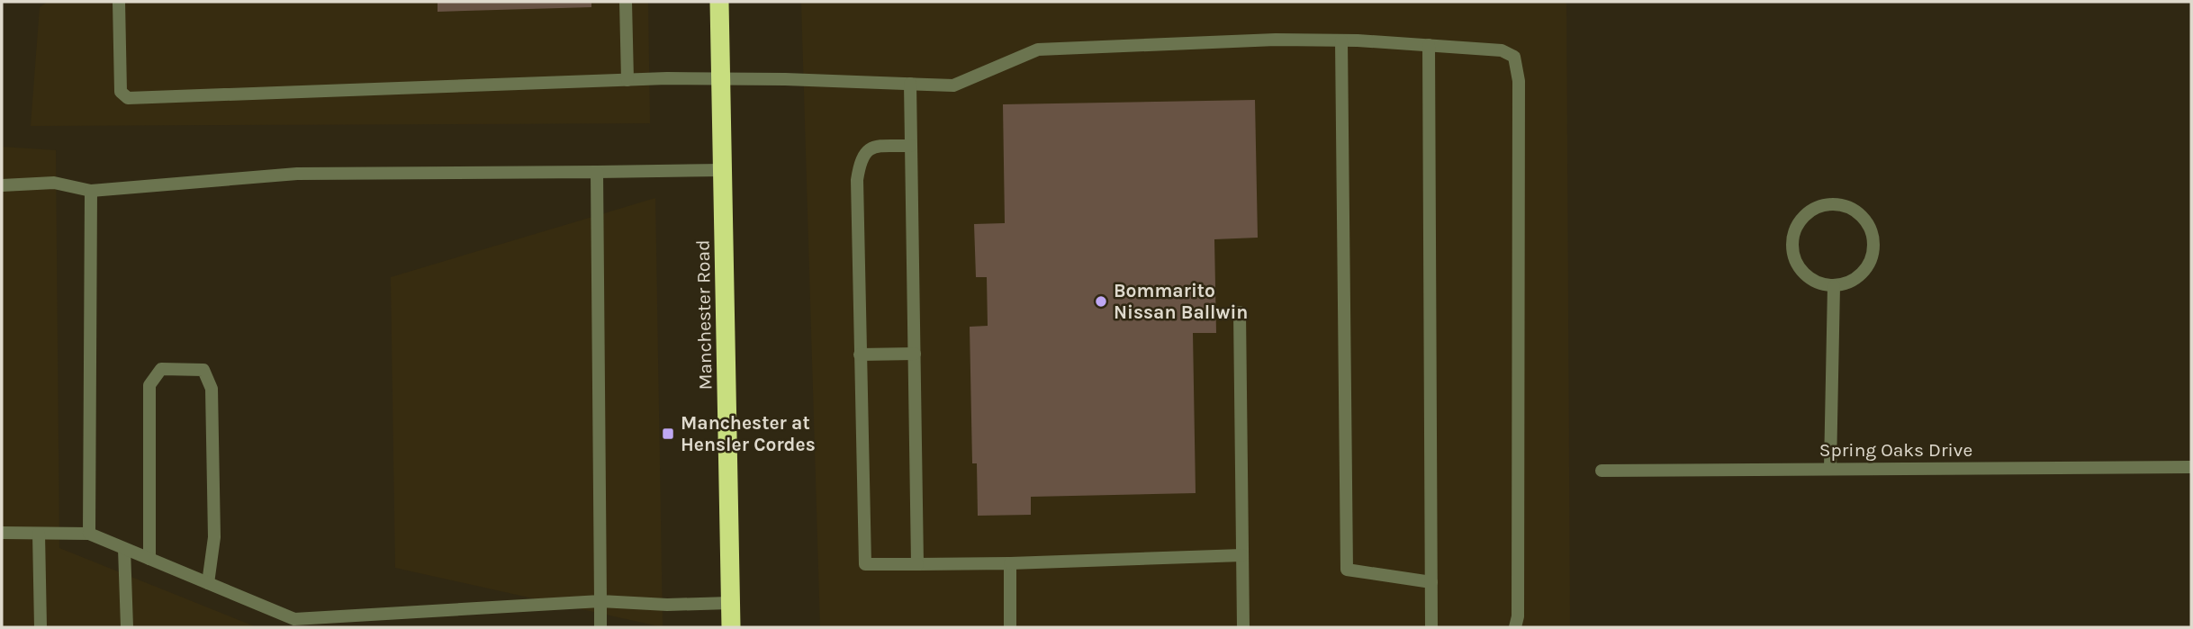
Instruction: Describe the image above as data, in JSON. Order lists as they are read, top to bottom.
{
  "streets": {
    "highway": ["Manchester Road"],
    "street": ["Spring Oaks Drive"]
  },
  "places": {
    "other": ["Bommarito Nissan Ballwin"],
    "transit": ["Manchester at Hensler Cordes"]
  }
}
